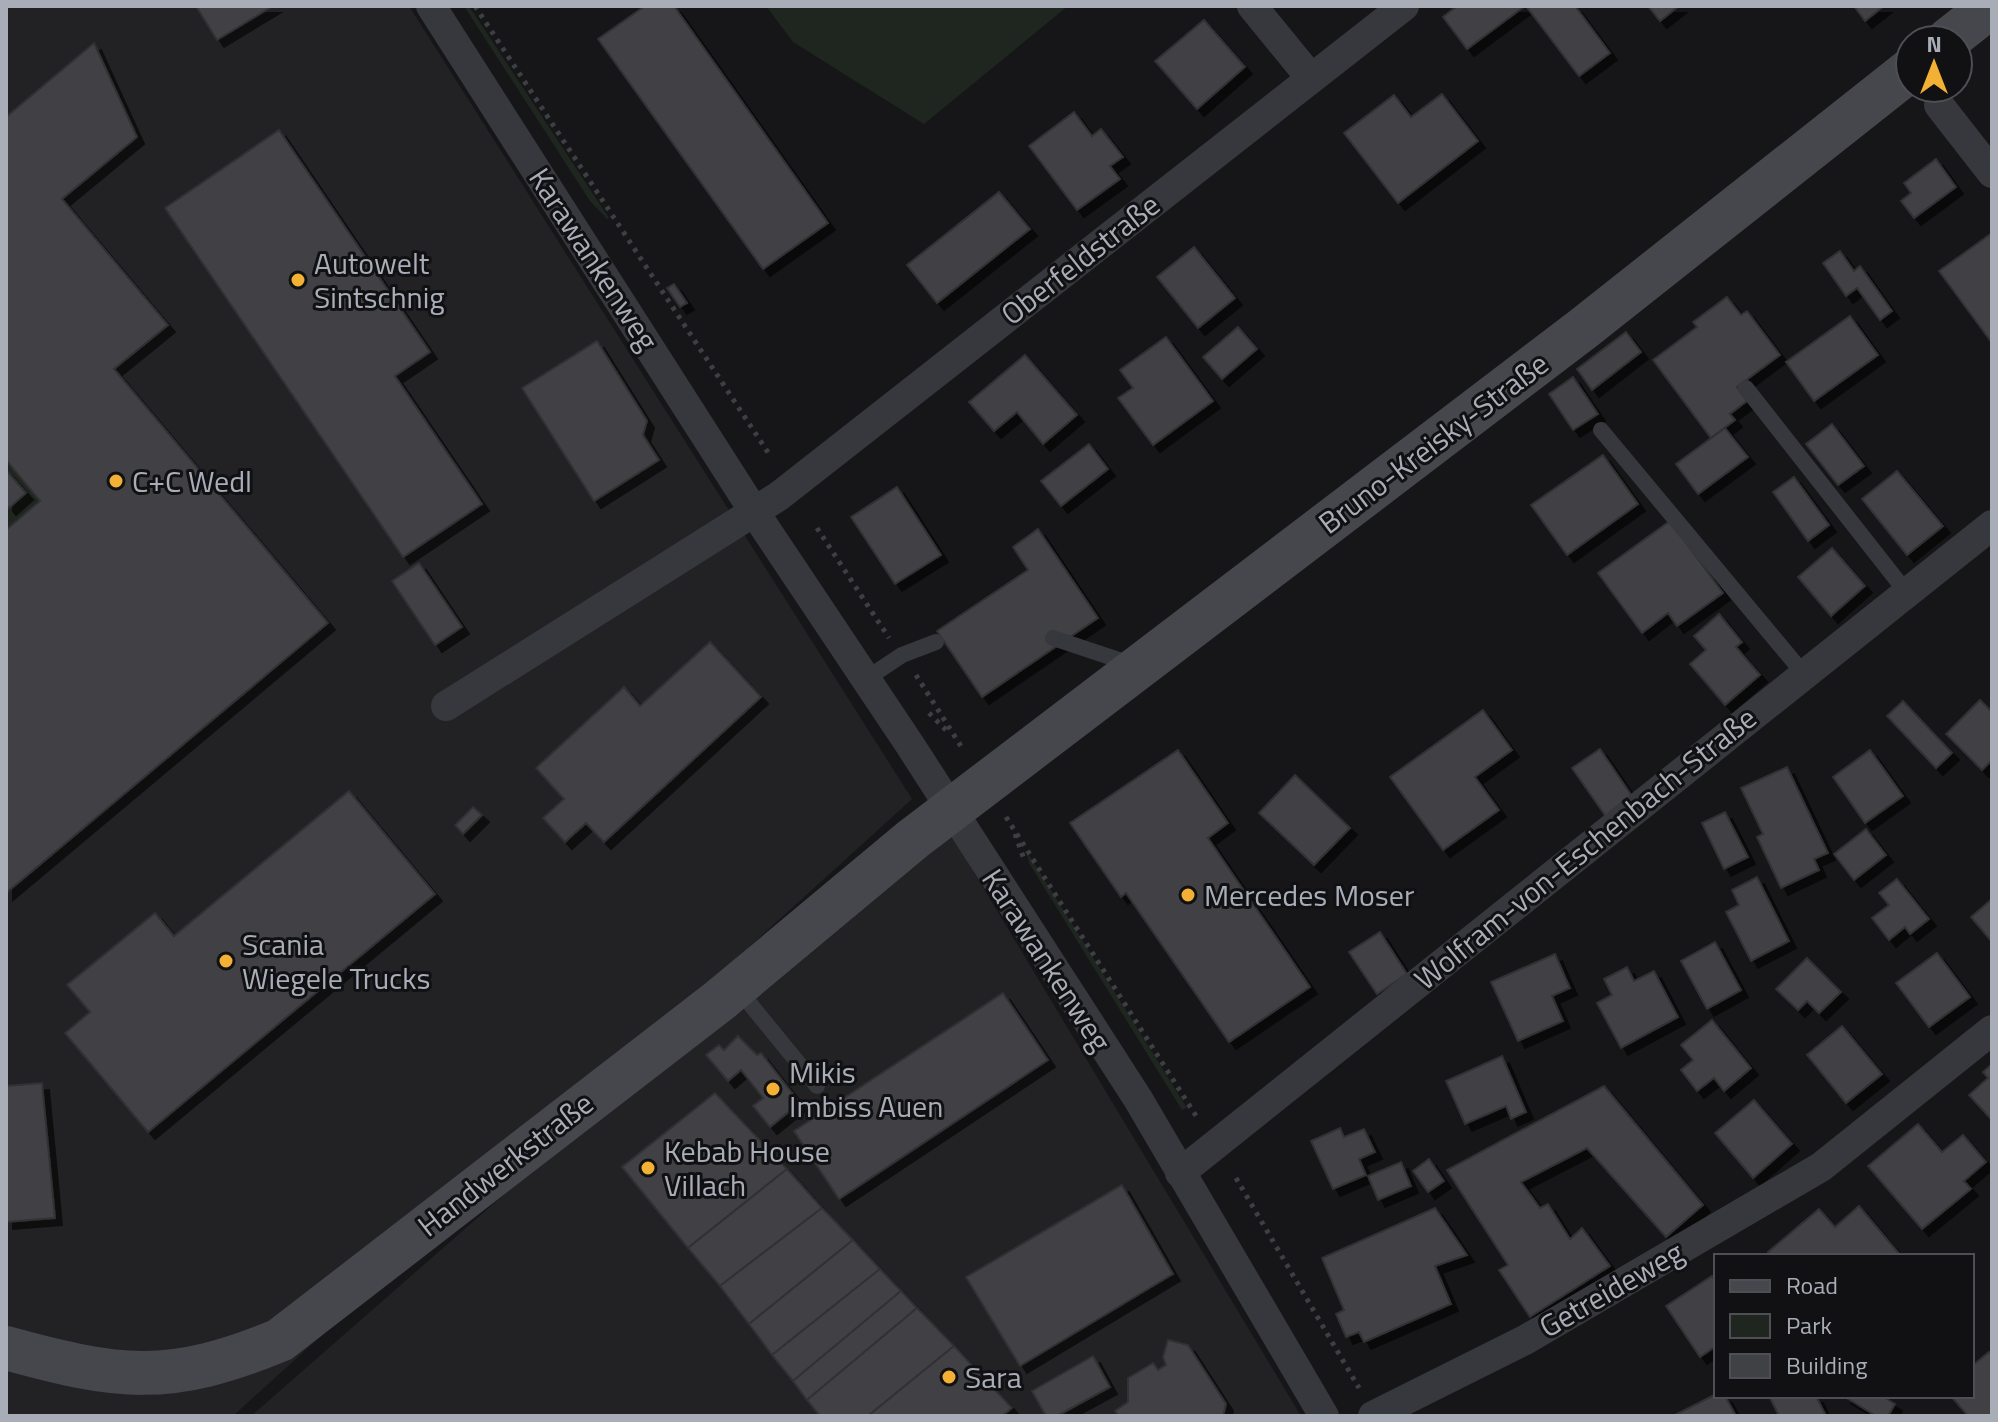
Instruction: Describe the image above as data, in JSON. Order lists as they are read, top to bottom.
{
  "streets": {
    "street": [
      "Karawankenweg",
      "Oberfeldstraße",
      "Bruno-Kreisky-Straße",
      "Wolfram-von-Eschenbach-Straße",
      "Handwerkstraße",
      "Getreideweg"
    ]
  },
  "crossings": [
    ["Karawankenweg", "Oberfeldstraße"],
    ["Karawankenweg", "Bruno-Kreisky-Straße"],
    ["Karawankenweg", "Wolfram-von-Eschenbach-Straße"],
    ["Karawankenweg", "Handwerkstraße"],
    ["Bruno-Kreisky-Straße", "Handwerkstraße"]
  ],
  "places": [
    "Autowelt Sintschnig",
    "C+C Wedl",
    "Mercedes Moser",
    "Scania Wiegele Trucks",
    "Mikis Imbiss Auen",
    "Kebab House Villach",
    "Sara"
  ],
  "legend": ["Road", "Park", "Building"],
  "north": "top"
}
